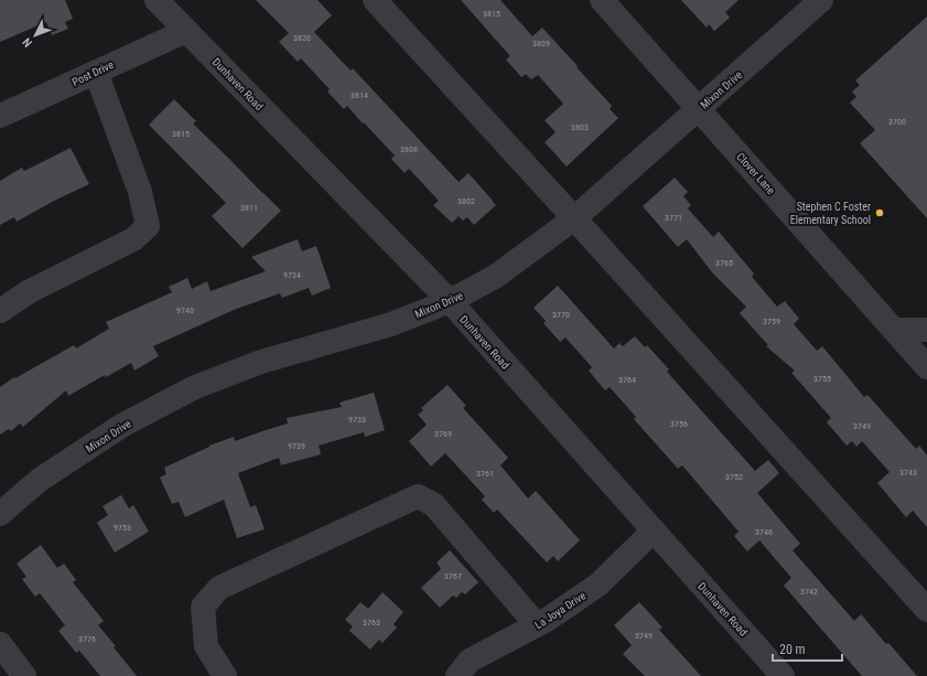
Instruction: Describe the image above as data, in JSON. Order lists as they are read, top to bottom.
{
  "streets": {
    "street": [
      "Post Drive",
      "Dunhaven Road",
      "Mixon Drive",
      "Clover Lane",
      "La Joya Drive"
    ]
  },
  "crossings": [
    ["Post Drive", "Dunhaven Road"],
    ["Dunhaven Road", "Mixon Drive"],
    ["Dunhaven Road", "La Joya Drive"],
    ["Mixon Drive", "Clover Lane"]
  ],
  "places": ["Stephen C Foster Elementary School"],
  "house_numbers": [
    "3815",
    "3820",
    "3809",
    "3814",
    "3700",
    "3803",
    "3815",
    "3808",
    "3802",
    "3811",
    "3771",
    "3765",
    "9734",
    "9740",
    "3770",
    "3759",
    "3755",
    "3764",
    "9733",
    "3756",
    "3749",
    "3769",
    "9739",
    "3743",
    "3761",
    "3752",
    "9753",
    "3746",
    "3767",
    "3742",
    "3763",
    "3749",
    "3776"
  ],
  "scale_bar": "20 m",
  "north": "bottom left"
}
